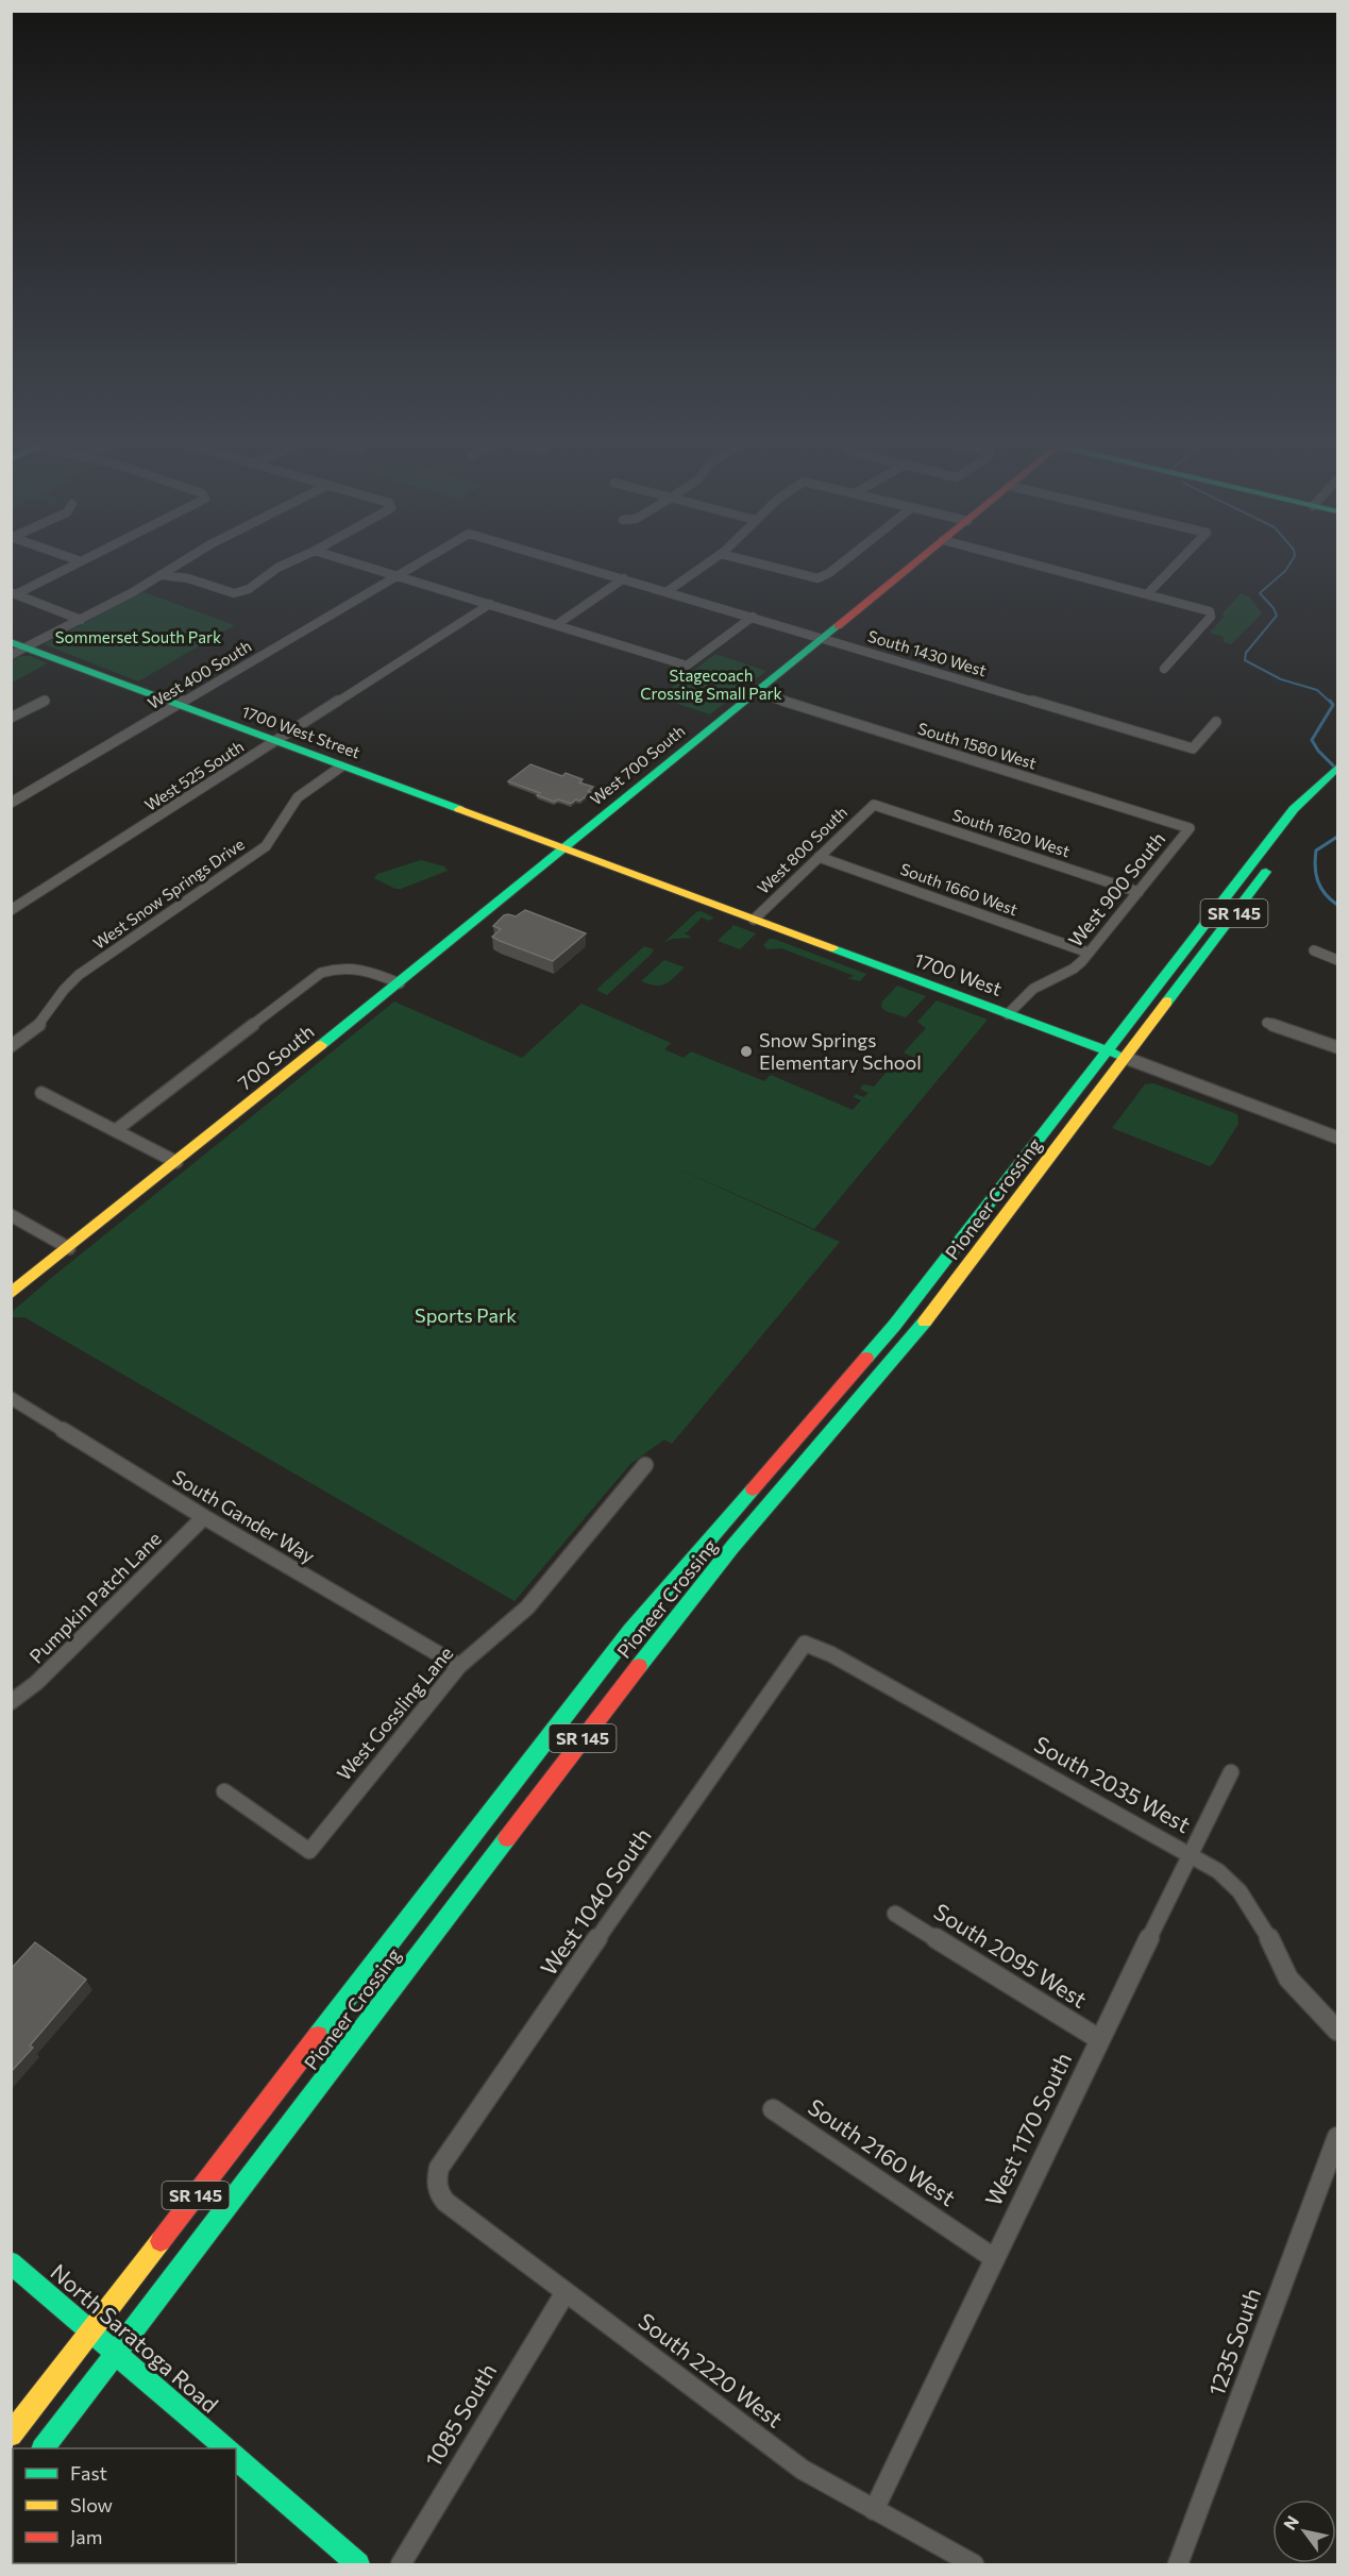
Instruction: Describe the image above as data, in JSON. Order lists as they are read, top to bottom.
{
  "streets": {
    "main road": [
      "1700 West Street",
      "West 700 South",
      "SR 145",
      "1700 West",
      "700 South",
      "Pioneer Crossing",
      "North Saratoga Road"
    ],
    "street": [
      "South 1430 West",
      "West 400 South",
      "South 1580 West",
      "West 525 South",
      "South 1620 West",
      "West 800 South",
      "South 1660 West",
      "West 900 South",
      "West Snow Springs Drive",
      "South Gander Way",
      "Pumpkin Patch Lane",
      "West Gossling Lane",
      "South 2035 West",
      "West 1040 South",
      "South 2095 West",
      "West 1170 South",
      "South 2160 West",
      "1235 South",
      "South 2220 West",
      "1085 South"
    ]
  },
  "crossings": [
    ["South 1430 West", "West 700 South"],
    ["West 400 South", "1700 West Street"],
    ["1700 West Street", "West 700 South"],
    ["1700 West Street", "West 525 South"],
    ["1700 West Street", "West Snow Springs Drive"],
    ["1700 West Street", "1700 West"],
    ["1700 West Street", "700 South"],
    ["South 1580 West", "West 700 South"],
    ["South 1580 West", "West 900 South"],
    ["West 700 South", "1700 West"],
    ["West 700 South", "700 South"],
    ["South 1620 West", "West 800 South"],
    ["South 1620 West", "West 900 South"],
    ["West 800 South", "South 1660 West"],
    ["West 800 South", "1700 West"],
    ["South 1660 West", "West 900 South"],
    ["West 900 South", "1700 West"],
    ["SR 145", "1700 West"],
    ["SR 145", "Pioneer Crossing"],
    ["1700 West", "700 South"],
    ["1700 West", "Pioneer Crossing"],
    ["Pioneer Crossing", "North Saratoga Road"],
    ["South Gander Way", "Pumpkin Patch Lane"],
    ["South Gander Way", "West Gossling Lane"],
    ["South 2035 West", "West 1040 South"],
    ["South 2035 West", "West 1170 South"],
    ["West 1040 South", "South 2220 West"],
    ["South 2095 West", "West 1170 South"],
    ["West 1170 South", "South 2160 West"],
    ["West 1170 South", "South 2220 West"],
    ["South 2220 West", "1085 South"]
  ],
  "parks": ["Sommerset South Park", "Stagecoach Crossing Small Park", "Sports Park"],
  "places": ["Snow Springs Elementary School"],
  "legend": ["Fast", "Slow", "Jam"],
  "north": "top left"
}
